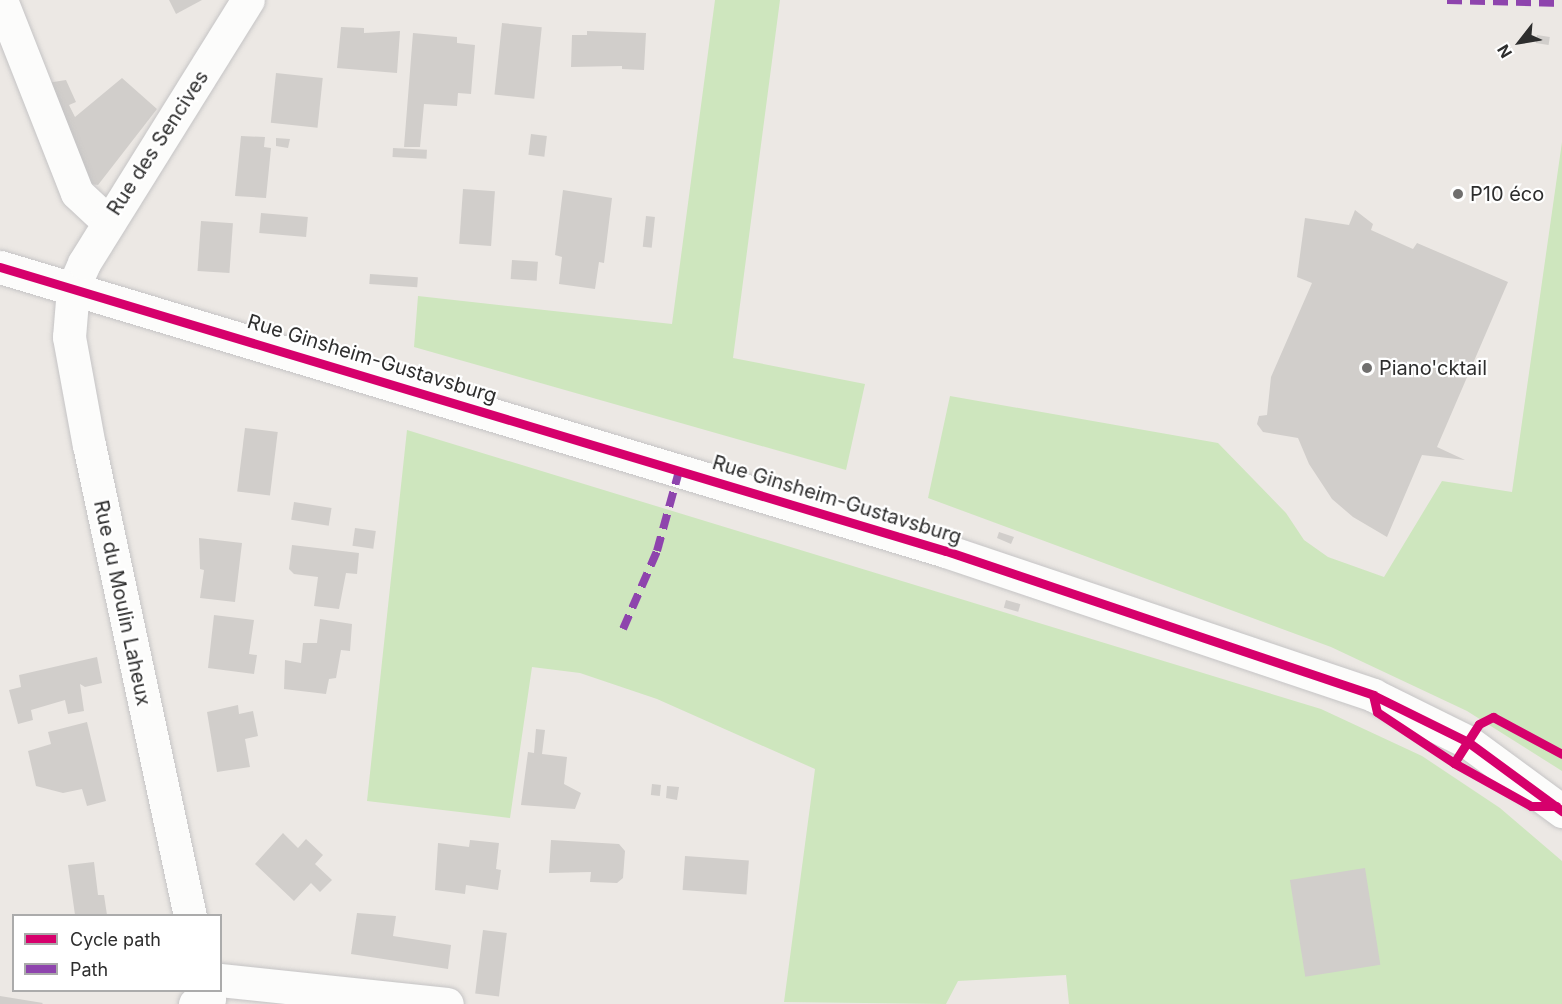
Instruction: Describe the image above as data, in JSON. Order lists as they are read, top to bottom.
{
  "streets": {
    "street": ["Rue des Sencives", "Rue Ginsheim-Gustavsburg", "Rue du Moulin Laheux"]
  },
  "crossings": [
    ["Rue des Sencives", "Rue Ginsheim-Gustavsburg"],
    ["Rue des Sencives", "Rue du Moulin Laheux"],
    ["Rue Ginsheim-Gustavsburg", "Rue du Moulin Laheux"]
  ],
  "places": ["P10 éco", "Piano'cktail"],
  "legend": ["Cycle path", "Path"],
  "north": "bottom left"
}
